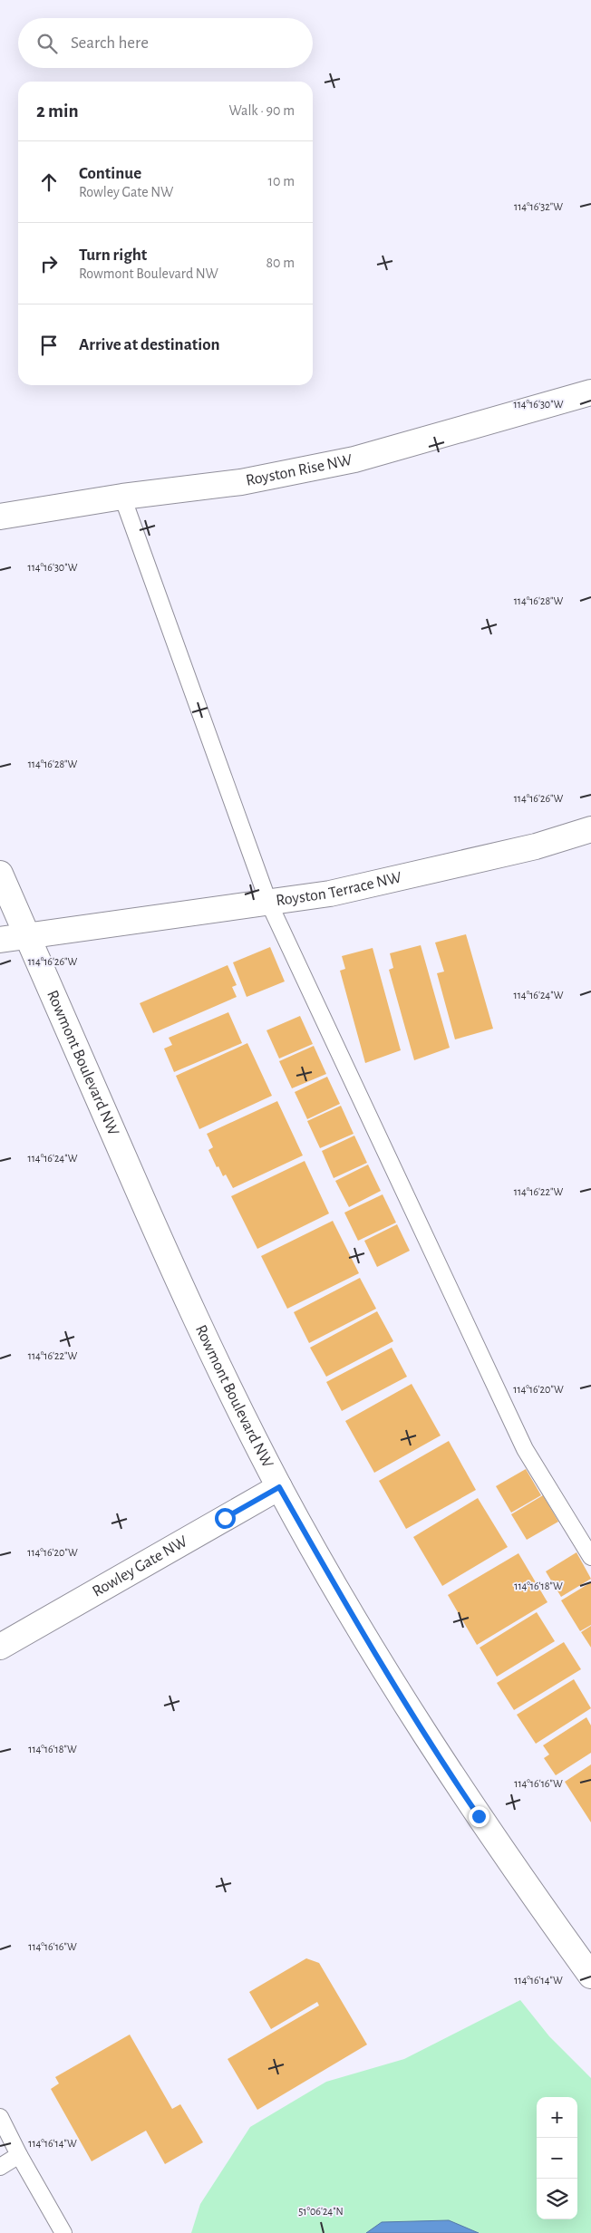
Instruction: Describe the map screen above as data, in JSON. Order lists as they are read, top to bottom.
{
  "streets": {
    "street": [
      "Royston Rise NW",
      "Royston Terrace NW",
      "Rowmont Boulevard NW",
      "Rowley Gate NW"
    ]
  },
  "crossings": [
    ["Royston Terrace NW", "Rowmont Boulevard NW"],
    ["Rowmont Boulevard NW", "Rowley Gate NW"]
  ],
  "page": {
    "search": "Search here",
    "heading": ["2 min", "Walk · 90 m"],
    "list": [
      ["Continue", "Rowley Gate NW", "10 m"],
      ["Turn right", "Rowmont Boulevard NW", "80 m"],
      "Arrive at destination"
    ],
    "map_buttons": ["+", "−"]
  },
  "coordinates": [
    "114°16'32\"W",
    "114°16'30\"W",
    "114°16'28\"W",
    "114°16'26\"W",
    "114°16'24\"W",
    "114°16'22\"W",
    "114°16'20\"W",
    "114°16'18\"W",
    "114°16'16\"W",
    "114°16'14\"W",
    "51°06'24\"N"
  ]
}
